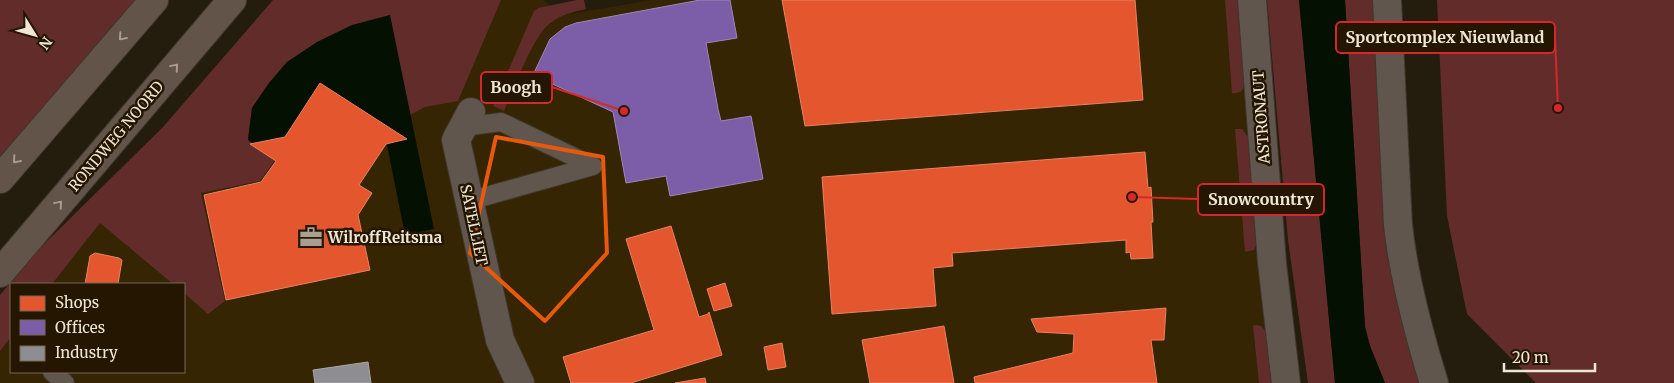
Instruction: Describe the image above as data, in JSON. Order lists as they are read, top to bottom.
{
  "streets": {
    "main road": ["RONDWEG NOORD"],
    "street": ["ASTRONAUT", "SATELLIET"]
  },
  "places": {
    "other": ["Sportcomplex Nieuwland", "Boogh", "Snowcountry"],
    "office": ["WilroffReitsma"]
  },
  "legend": ["Shops", "Offices", "Industry"],
  "scale_bar": "20 m",
  "north": "bottom right"
}
